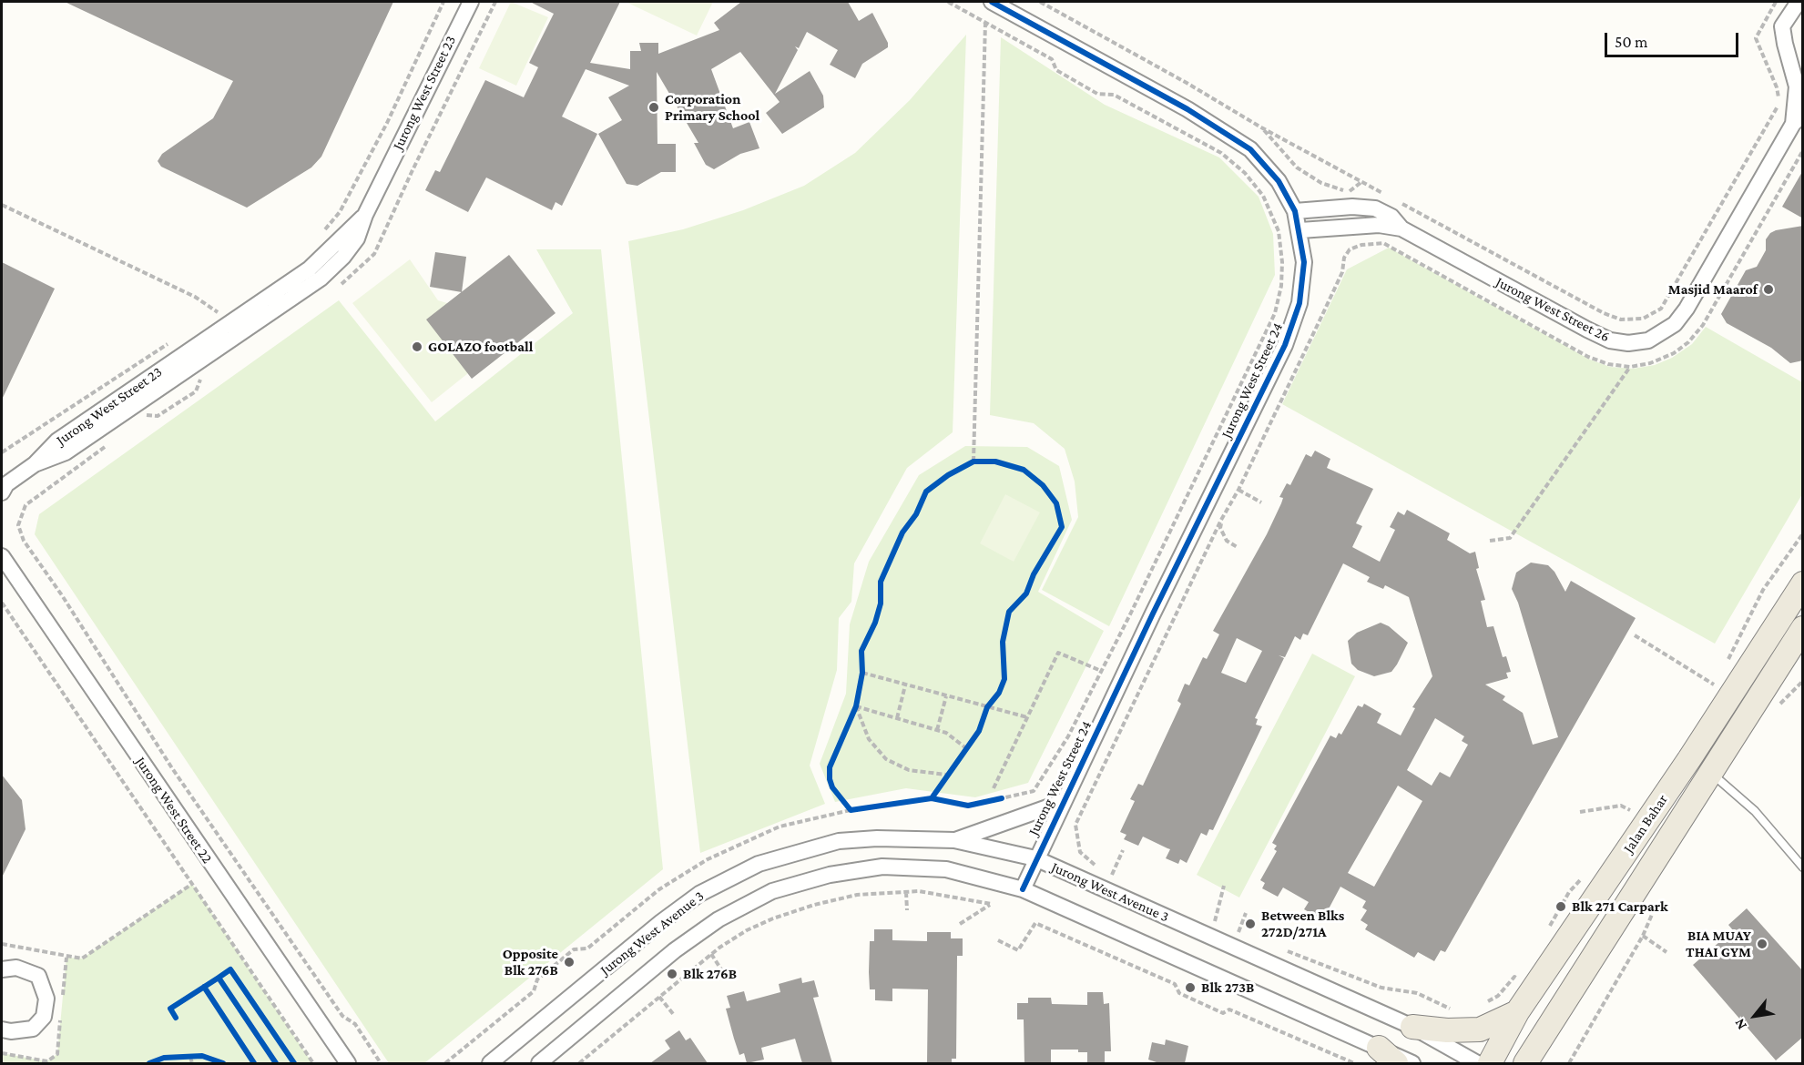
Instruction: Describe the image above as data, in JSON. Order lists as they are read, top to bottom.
{
  "streets": {
    "main road": ["Jalan Bahar"],
    "street": [
      "Jurong West Street 23",
      "Jurong West Street 26",
      "Jurong West Street 24",
      "Jurong West Street 22",
      "Jurong West Avenue 3"
    ]
  },
  "crossings": [
    ["Jurong West Street 26", "Jurong West Street 24"],
    ["Jurong West Street 24", "Jurong West Avenue 3"]
  ],
  "places": [
    "Corporation Primary School",
    "Masjid Maarof",
    "GOLAZO football",
    "Blk 271 Carpark",
    "Between Blks 272D/271A",
    "BIA MUAY THAI GYM",
    "Opposite Blk 276B",
    "Blk 276B",
    "Blk 273B"
  ],
  "scale_bar": "50 m",
  "north": "bottom left"
}
